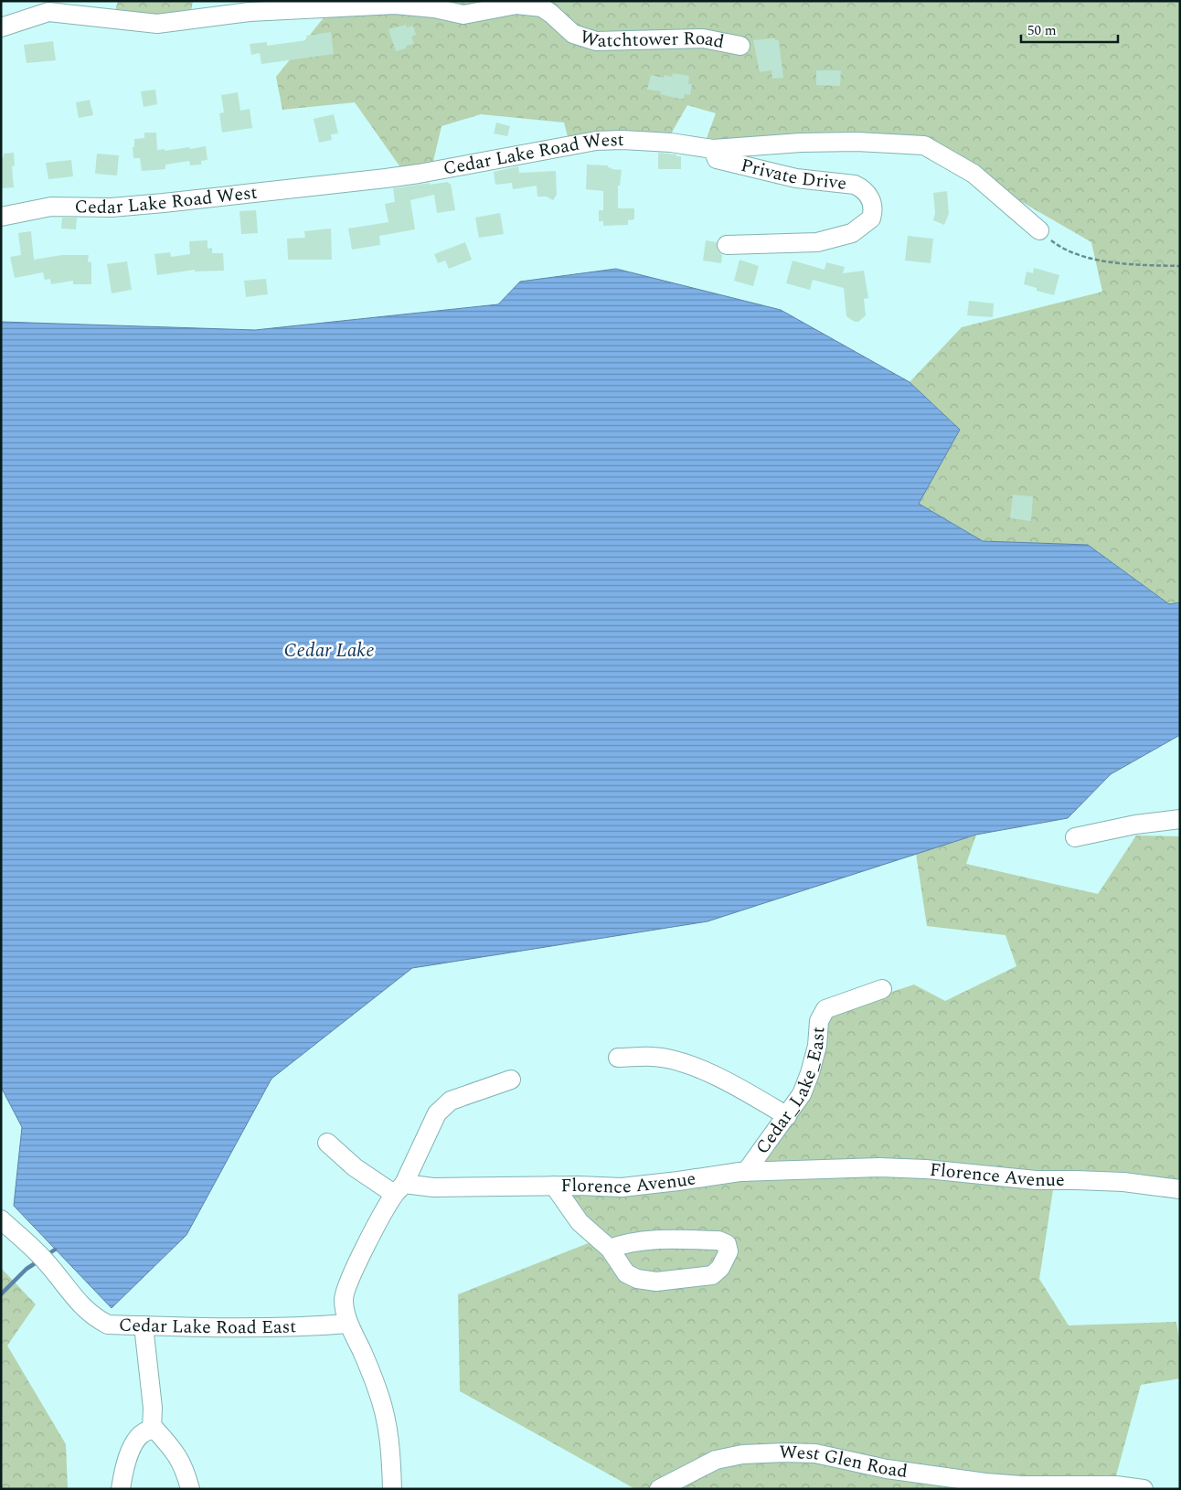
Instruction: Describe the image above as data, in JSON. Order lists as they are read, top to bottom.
{
  "streets": {
    "street": [
      "Watchtower Road",
      "Cedar Lake Road West",
      "Private Drive",
      "Cedar_Lake_East",
      "Florence Avenue",
      "Cedar Lake Road East",
      "West Glen Road"
    ]
  },
  "crossings": [
    ["Cedar Lake Road West", "Private Drive"],
    ["Cedar_Lake_East", "Florence Avenue"]
  ],
  "water": ["Cedar Lake"],
  "scale_bar": "50 m"
}
